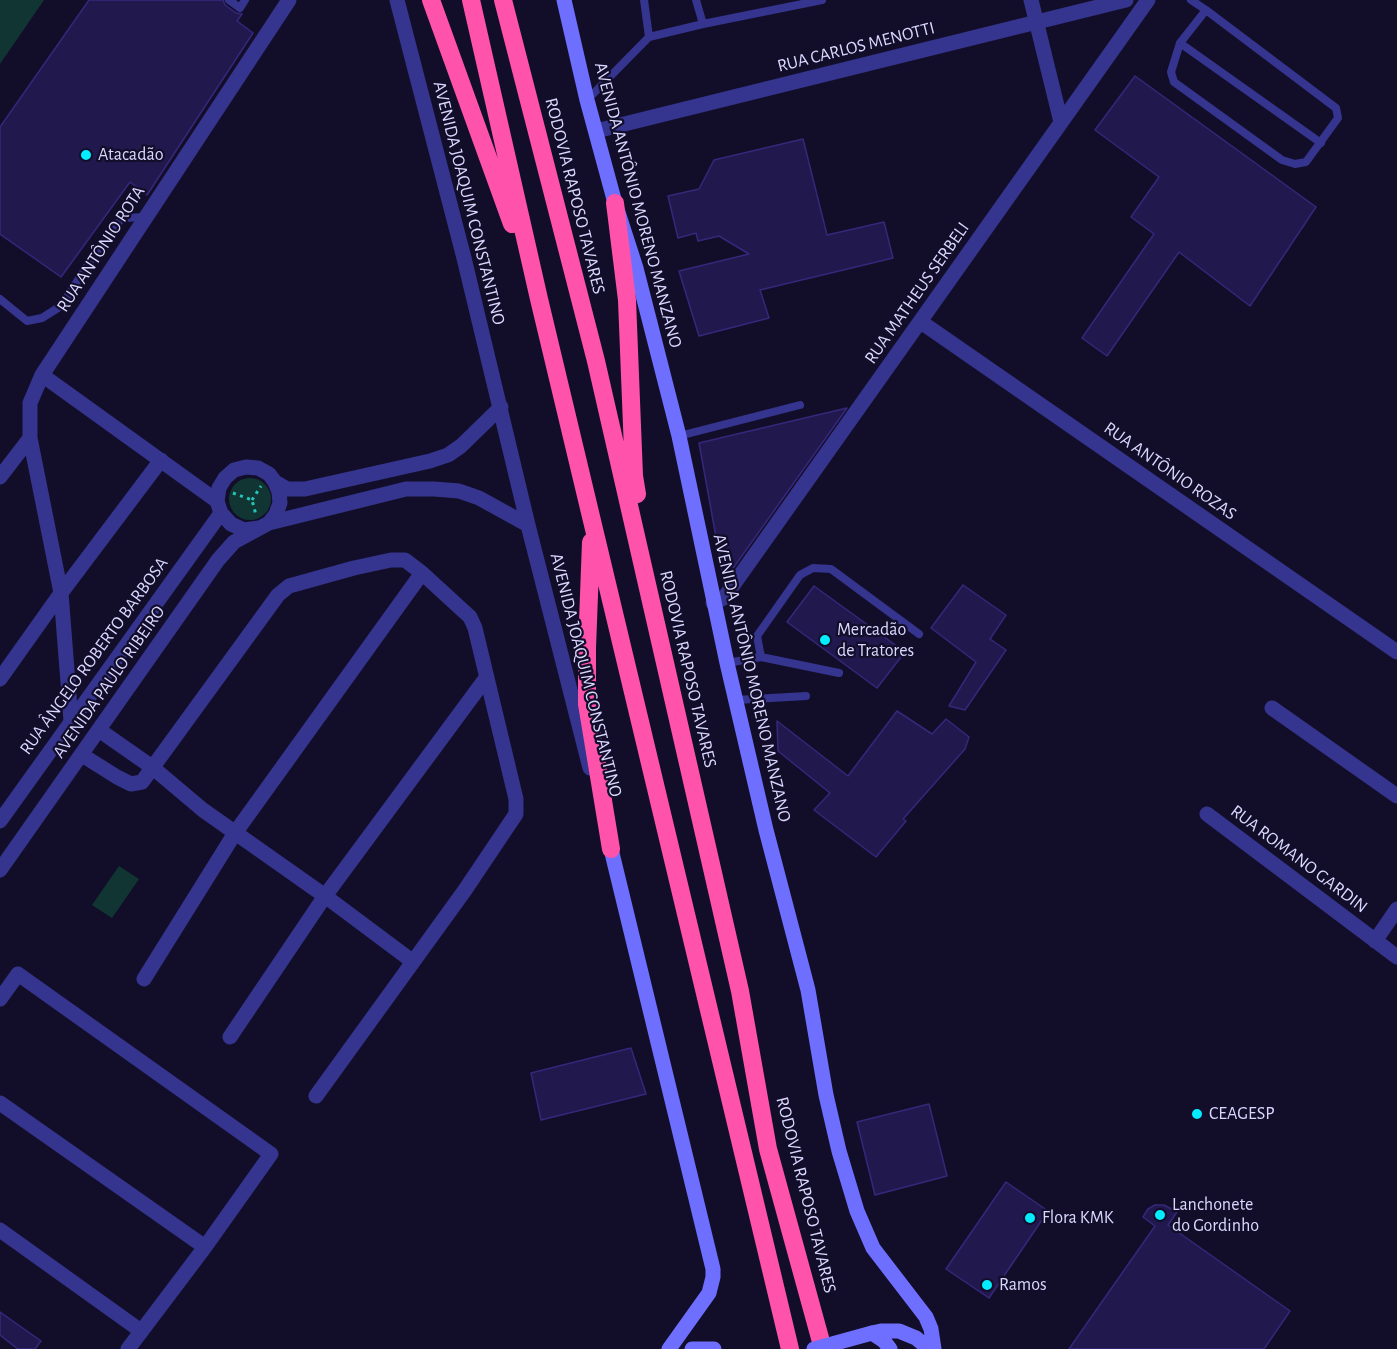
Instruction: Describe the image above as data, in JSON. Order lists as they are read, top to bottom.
{
  "streets": {
    "highway": ["RODOVIA RAPOSO TAVARES"],
    "main road": ["AVENIDA JOAQUIM CONSTANTINO", "AVENIDA ANTÔNIO MORENO MANZANO"],
    "street": [
      "RUA CARLOS MENOTTI",
      "RUA ANTÔNIO ROTA",
      "RUA MATHEUS SERBELI",
      "RUA ANTÔNIO ROZAS",
      "RUA ÂNGELO ROBERTO BARBOSA",
      "AVENIDA PAULO RIBEIRO",
      "RUA ROMANO GARDIN"
    ]
  },
  "crossings": [
    ["RUA CARLOS MENOTTI", "AVENIDA ANTÔNIO MORENO MANZANO"],
    ["AVENIDA JOAQUIM CONSTANTINO", "AVENIDA PAULO RIBEIRO"],
    ["AVENIDA ANTÔNIO MORENO MANZANO", "RUA MATHEUS SERBELI"],
    ["RUA MATHEUS SERBELI", "RUA ANTÔNIO ROZAS"]
  ],
  "places": [
    "Atacadão",
    "Mercadão de Tratores",
    "CEAGESP",
    "Lanchonete do Gordinho",
    "Flora KMK",
    "Ramos"
  ]
}
